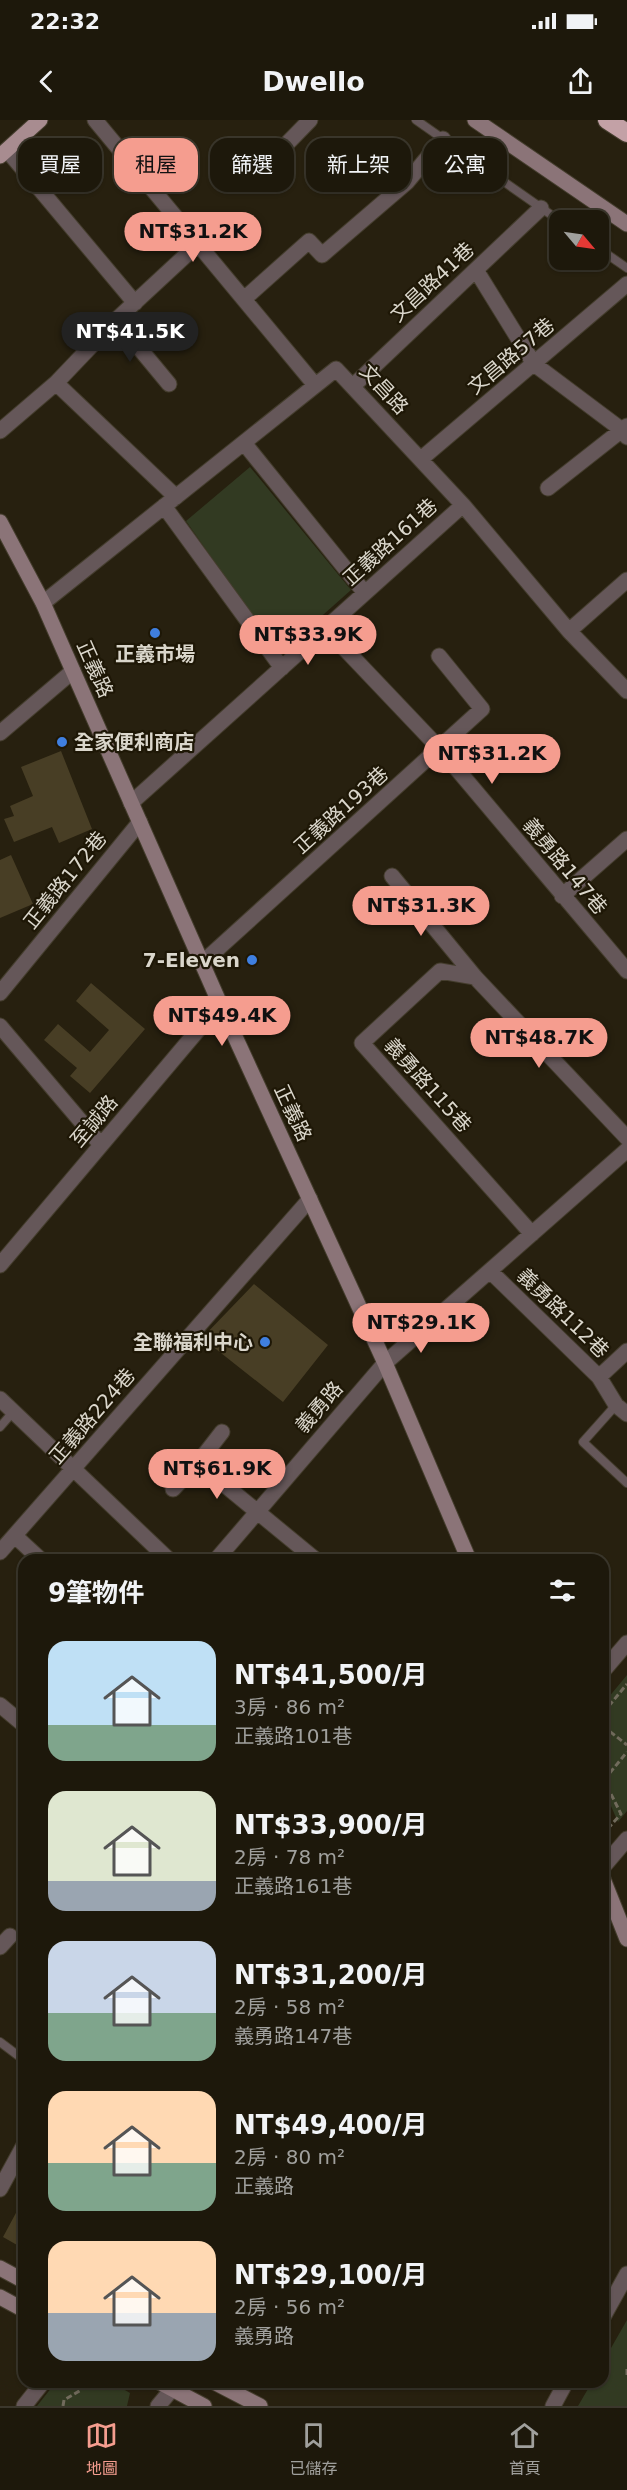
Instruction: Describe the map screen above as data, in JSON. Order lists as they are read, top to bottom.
{
  "streets": {
    "street": [
      "文昌路41巷",
      "文昌路57巷",
      "文昌路",
      "正義路161巷",
      "正義路",
      "正義路193巷",
      "義勇路147巷",
      "正義路172巷",
      "義勇路115巷",
      "至誠路",
      "義勇路112巷",
      "義勇路",
      "正義路224巷"
    ]
  },
  "crossings": [
    ["文昌路41巷", "文昌路"],
    ["文昌路57巷", "文昌路"],
    ["文昌路", "正義路161巷"],
    ["文昌路", "正義路"],
    ["正義路161巷", "正義路"],
    ["正義路161巷", "義勇路147巷"],
    ["正義路", "正義路193巷"],
    ["正義路", "正義路172巷"],
    ["正義路", "至誠路"],
    ["正義路", "義勇路"],
    ["正義路", "正義路224巷"],
    ["正義路193巷", "義勇路147巷"],
    ["義勇路115巷", "義勇路"],
    ["義勇路112巷", "義勇路"]
  ],
  "places": [
    "正義市場",
    "全家便利商店",
    "7-Eleven",
    "全聯福利中心"
  ],
  "north": "bottom right",
  "page": {
    "status": "22:32",
    "header": "Dwello",
    "chip": [
      "買屋",
      "租屋",
      "篩選",
      "新上架",
      "公寓"
    ],
    "price": [
      "NT$31.2K",
      "NT$41.5K",
      "NT$33.9K",
      "NT$31.2K",
      "NT$31.3K",
      "NT$49.4K",
      "NT$48.7K",
      "NT$29.1K",
      "NT$61.9K"
    ],
    "heading": "9筆物件",
    "list": [
      {
        "name": "NT$41,500/月",
        "note": "3房 · 86 m² · 正義路101巷"
      },
      {
        "name": "NT$33,900/月",
        "note": "2房 · 78 m² · 正義路161巷"
      },
      {
        "name": "NT$31,200/月",
        "note": "2房 · 58 m² · 義勇路147巷"
      },
      {
        "name": "NT$49,400/月",
        "note": "2房 · 80 m² · 正義路"
      },
      {
        "name": "NT$29,100/月",
        "note": "2房 · 56 m² · 義勇路"
      }
    ],
    "tabs": ["地圖", "已儲存", "首頁"]
  }
}
